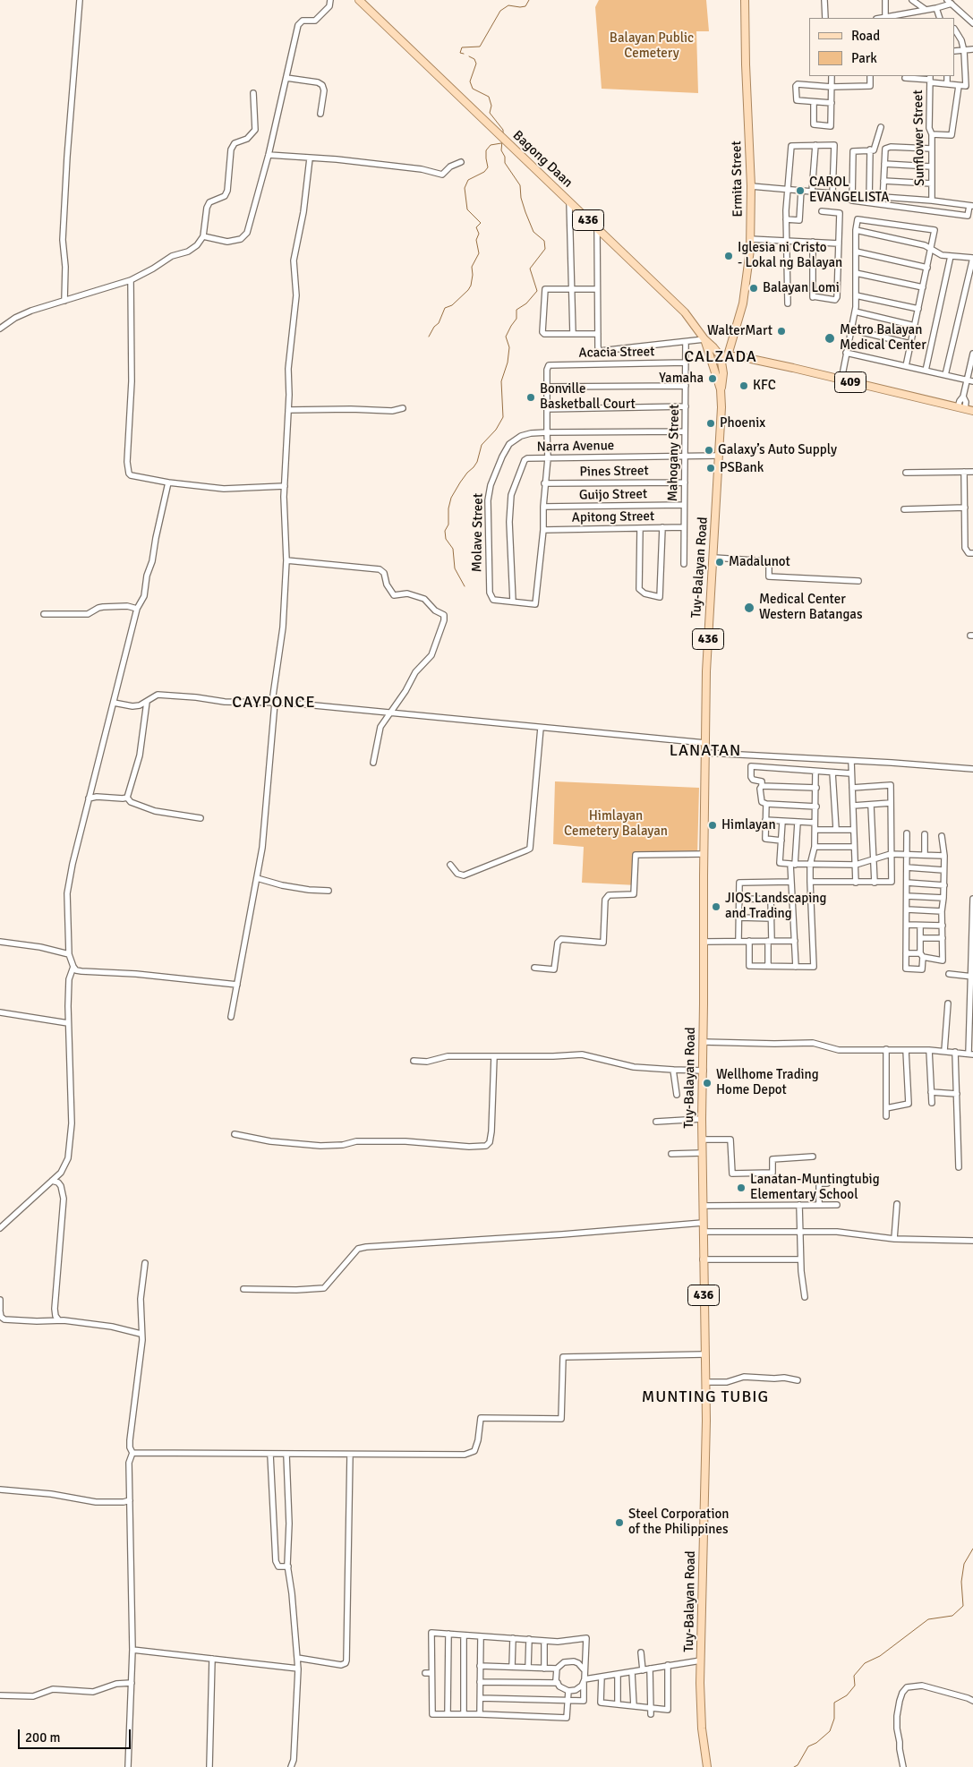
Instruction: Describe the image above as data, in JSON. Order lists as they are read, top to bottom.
{
  "streets": {
    "main road": [
      "Bagong Daan",
      "Ermita Street",
      "436",
      "409",
      "Tuy-Balayan Road"
    ],
    "street": [
      "Sunflower Street",
      "Acacia Street",
      "Narra Avenue",
      "Mahogany Street",
      "Pines Street",
      "Guijo Street",
      "Apitong Street",
      "Molave Street"
    ]
  },
  "crossings": [
    ["Bagong Daan", "Ermita Street"],
    ["Bagong Daan", "409"],
    ["Bagong Daan", "Tuy-Balayan Road"],
    ["Ermita Street", "409"],
    ["Ermita Street", "Tuy-Balayan Road"],
    ["Acacia Street", "Mahogany Street"],
    ["409", "Tuy-Balayan Road"],
    ["Narra Avenue", "Mahogany Street"],
    ["Narra Avenue", "Molave Street"],
    ["Narra Avenue", "Tuy-Balayan Road"],
    ["Mahogany Street", "Pines Street"],
    ["Mahogany Street", "Guijo Street"],
    ["Mahogany Street", "Apitong Street"],
    ["Mahogany Street", "Molave Street"],
    ["Apitong Street", "Molave Street"]
  ],
  "districts": [
    "CALZADA",
    "CAYPONCE",
    "LANATAN",
    "MUNTING TUBIG"
  ],
  "parks": ["Balayan Public Cemetery", "Himlayan Cemetery Balayan"],
  "places": [
    "CAROL EVANGELISTA",
    "Iglesia ni Cristo - Lokal ng Balayan",
    "Balayan Lomi",
    "WalterMart",
    "Metro Balayan Medical Center",
    "Yamaha",
    "KFC",
    "Bonville Basketball Court",
    "Phoenix",
    "Galaxy’s Auto Supply",
    "PSBank",
    "Madalunot",
    "Medical Center Western Batangas",
    "Himlayan",
    "JIOS Landscaping and Trading",
    "Wellhome Trading Home Depot",
    "Lanatan-Muntingtubig Elementary School",
    "Steel Corporation of the Philippines"
  ],
  "legend": ["Road", "Park"],
  "scale_bar": "200 m"
}
